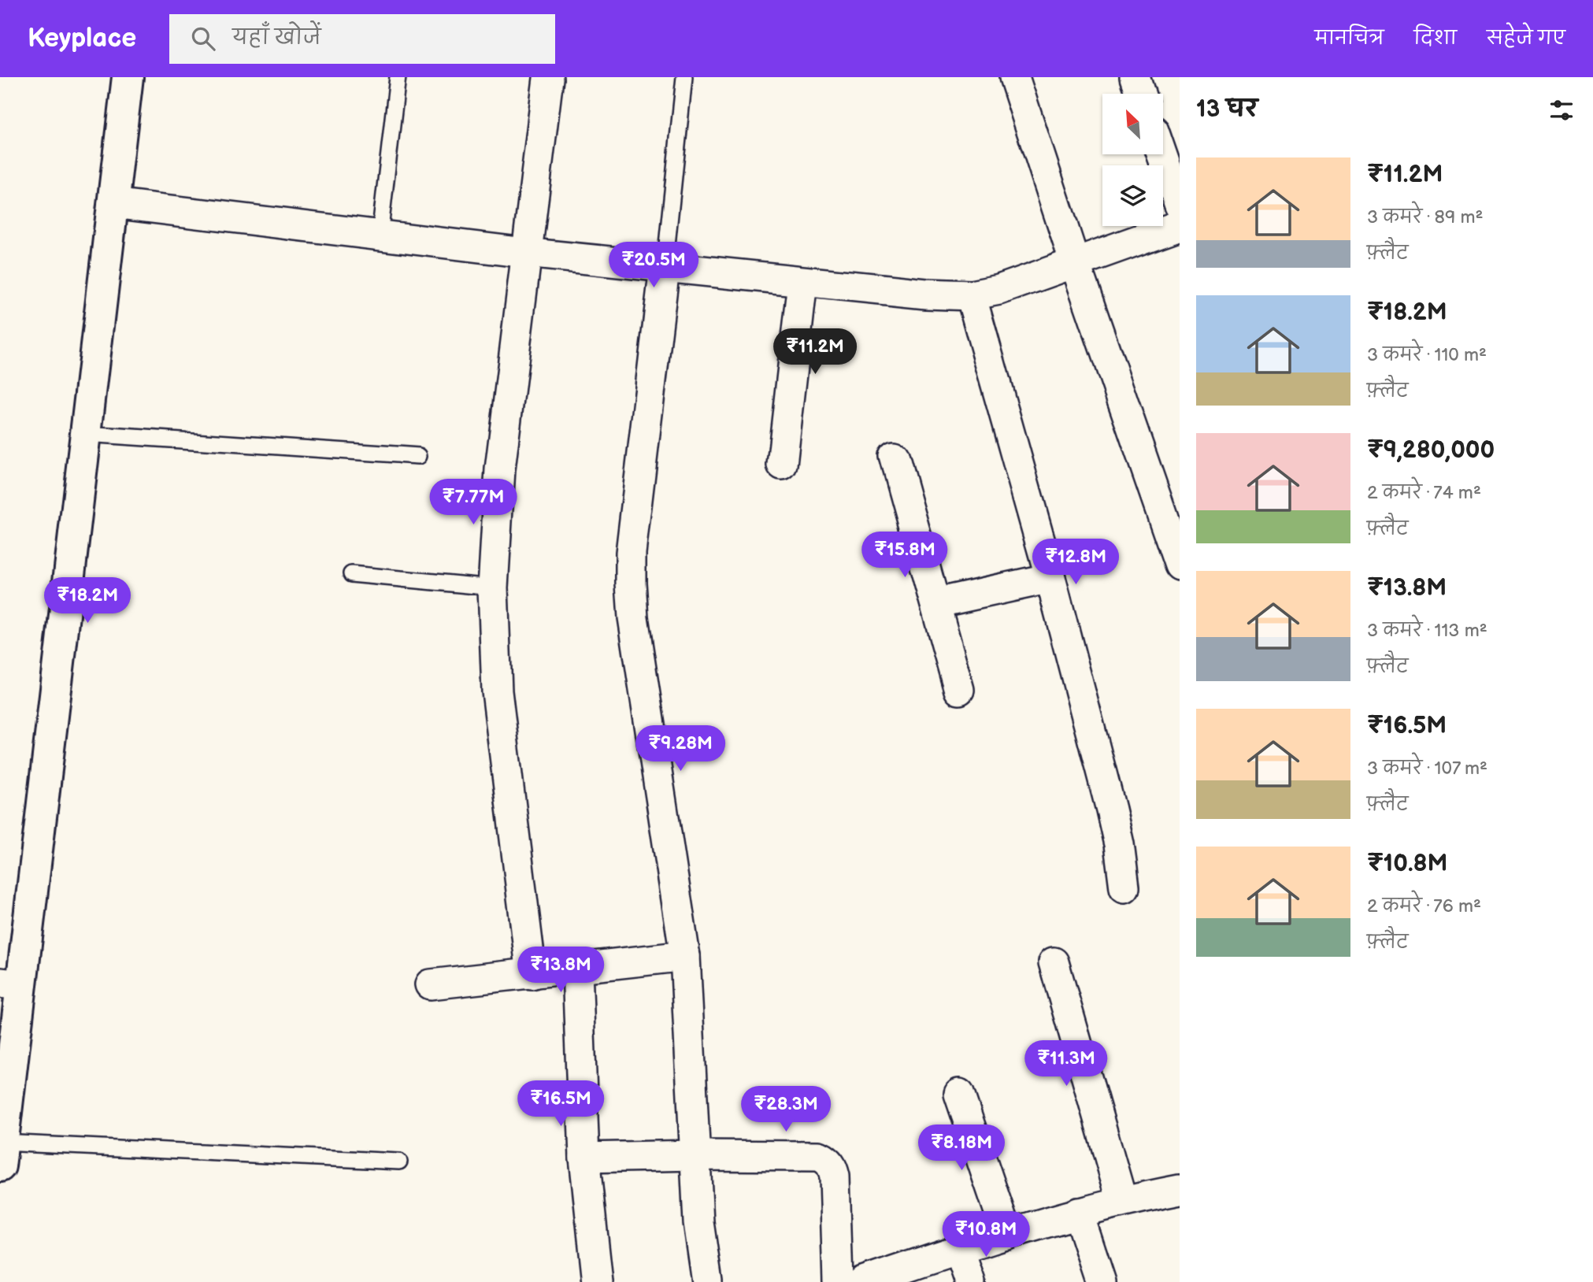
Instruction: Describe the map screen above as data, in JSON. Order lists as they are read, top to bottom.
{
  "north": "top left",
  "page": {
    "header": "Keyplace",
    "search": "यहाँ खोजें",
    "nav": ["मानचित्र", "दिशा", "सहेजे गए"],
    "heading": "13 घर",
    "list": [
      {
        "name": "₹11.2M",
        "note": "3 कमरे · 89 m² · फ़्लैट"
      },
      {
        "name": "₹18.2M",
        "note": "3 कमरे · 110 m² · फ़्लैट"
      },
      {
        "name": "₹9,280,000",
        "note": "2 कमरे · 74 m² · फ़्लैट"
      },
      {
        "name": "₹13.8M",
        "note": "3 कमरे · 113 m² · फ़्लैट"
      },
      {
        "name": "₹16.5M",
        "note": "3 कमरे · 107 m² · फ़्लैट"
      },
      {
        "name": "₹10.8M",
        "note": "2 कमरे · 76 m² · फ़्लैट"
      }
    ],
    "price": [
      "₹20.5M",
      "₹11.2M",
      "₹7.77M",
      "₹15.8M",
      "₹12.8M",
      "₹18.2M",
      "₹9.28M",
      "₹13.8M",
      "₹11.3M",
      "₹16.5M",
      "₹28.3M",
      "₹8.18M",
      "₹10.8M"
    ]
  }
}
